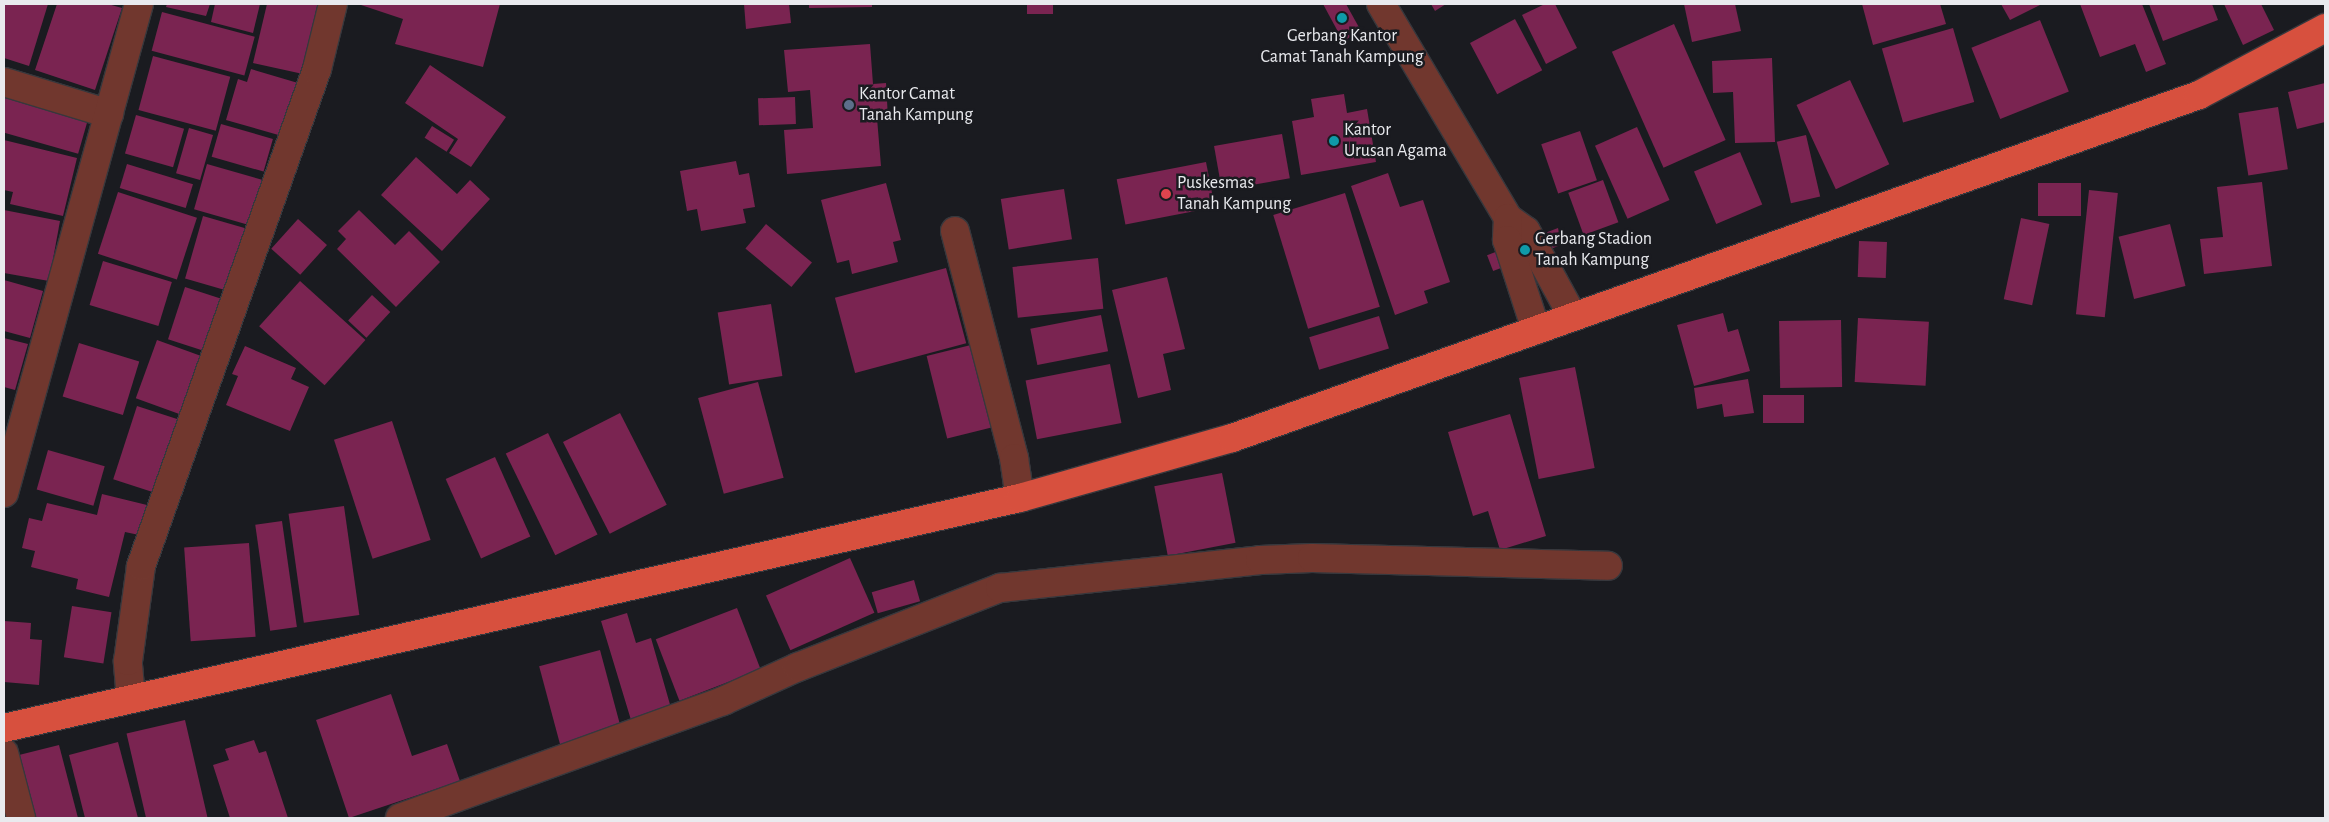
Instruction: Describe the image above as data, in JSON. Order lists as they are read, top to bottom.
{
  "places": [
    "Gerbang Kantor Camat Tanah Kampung",
    "Kantor Camat Tanah Kampung",
    "Kantor Urusan Agama",
    "Puskesmas Tanah Kampung",
    "Gerbang Stadion Tanah Kampung"
  ]
}
